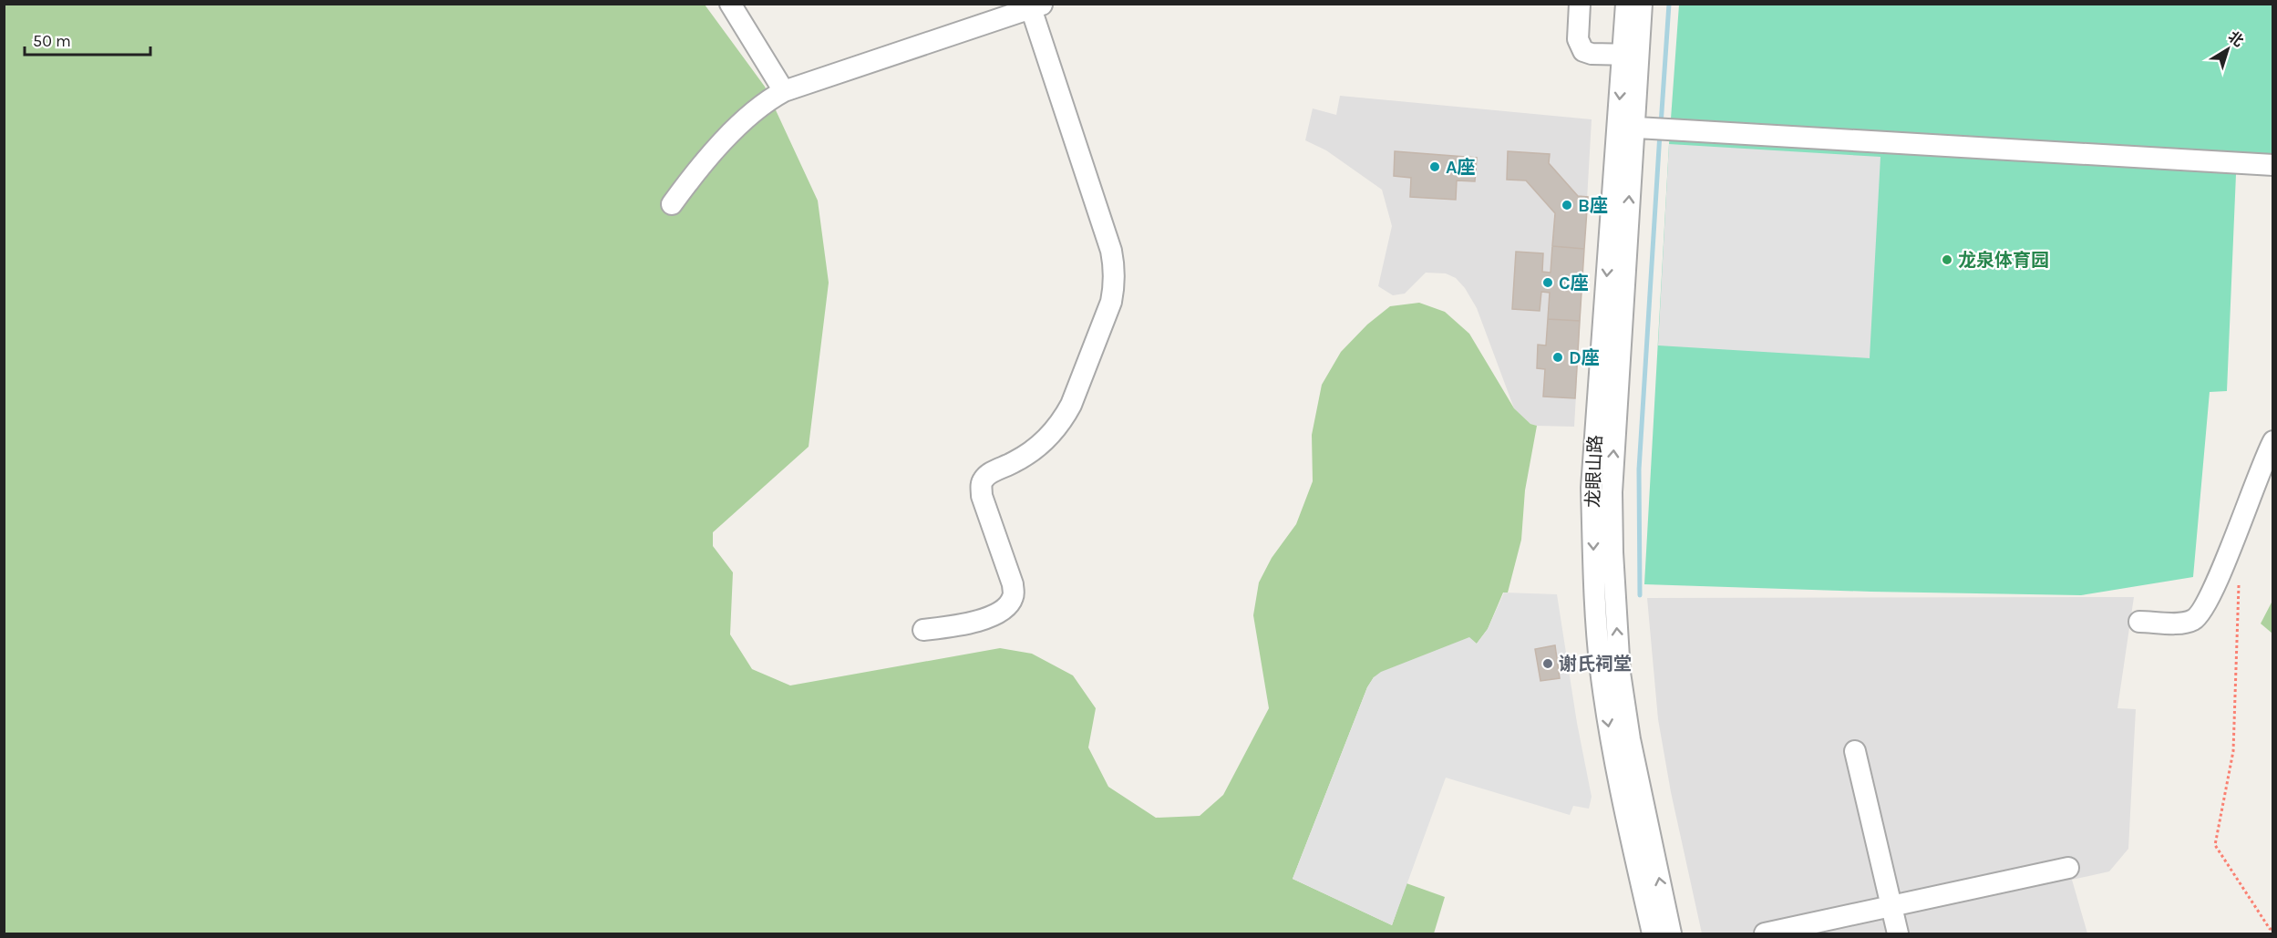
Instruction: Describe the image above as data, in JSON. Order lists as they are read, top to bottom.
{
  "streets": {
    "street": ["龙眼山路"]
  },
  "places": [
    "A座",
    "B座",
    "龙泉体育园",
    "C座",
    "D座",
    "谢氏祠堂"
  ],
  "scale_bar": "50 m",
  "north": "top right"
}
